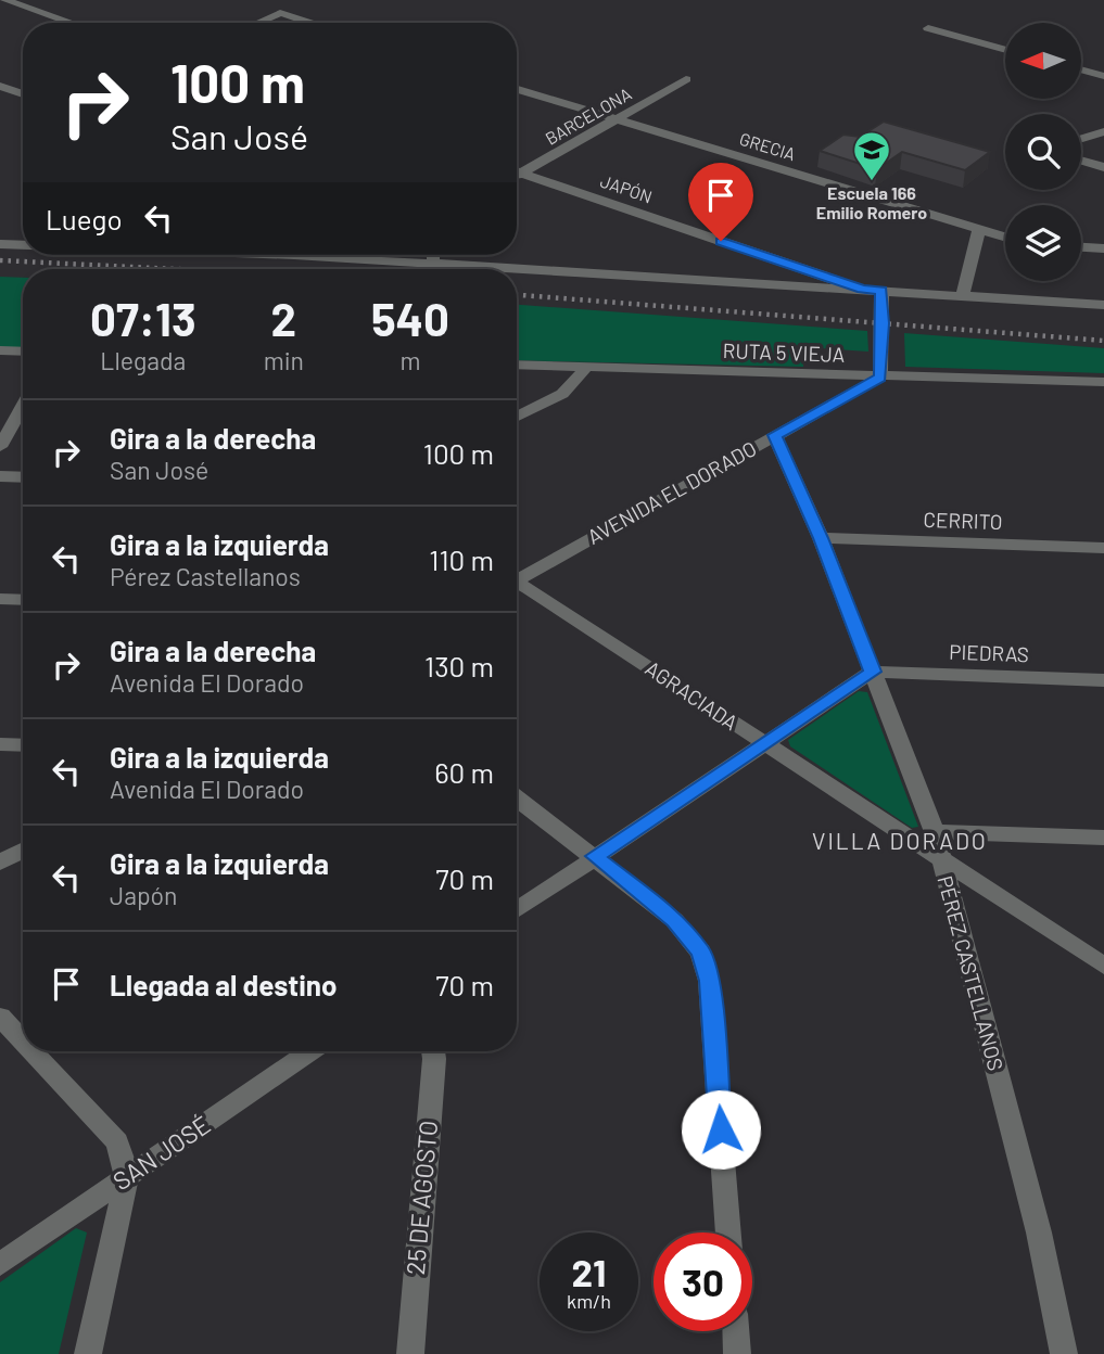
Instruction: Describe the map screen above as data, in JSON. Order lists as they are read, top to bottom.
{
  "streets": {
    "street": [
      "BARCELONA",
      "GRECIA",
      "JAPÓN",
      "RUTA 5 VIEJA",
      "AVENIDA EL DORADO",
      "CERRITO",
      "PIEDRAS",
      "AGRACIADA",
      "PÉREZ CASTELLANOS",
      "SAN JOSÉ",
      "25 DE AGOSTO"
    ]
  },
  "crossings": [
    ["BARCELONA", "GRECIA"],
    ["BARCELONA", "JAPÓN"],
    ["RUTA 5 VIEJA", "AVENIDA EL DORADO"],
    ["AVENIDA EL DORADO", "PÉREZ CASTELLANOS"],
    ["CERRITO", "PÉREZ CASTELLANOS"],
    ["PIEDRAS", "PÉREZ CASTELLANOS"],
    ["AGRACIADA", "PÉREZ CASTELLANOS"]
  ],
  "districts": ["VILLA DORADO"],
  "places": {
    "school or university": ["Escuela 166 Emilio Romero"]
  },
  "north": "left",
  "page": {
    "turn": ["100 m", "San José"],
    "then": "Luego",
    "eta": [
      "07:13",
      "Llegada",
      "2",
      "min",
      "540",
      "m"
    ],
    "list": [
      {
        "name": "Gira a la derecha",
        "note": "San José",
        "value": "100 m"
      },
      {
        "name": "Gira a la izquierda",
        "note": "Pérez Castellanos",
        "value": "110 m"
      },
      {
        "name": "Gira a la derecha",
        "note": "Avenida El Dorado",
        "value": "130 m"
      },
      {
        "name": "Gira a la izquierda",
        "note": "Avenida El Dorado",
        "value": "60 m"
      },
      {
        "name": "Gira a la izquierda",
        "note": "Japón",
        "value": "70 m"
      },
      {
        "name": "Llegada al destino",
        "value": "70 m"
      }
    ],
    "speed": "21 km/h",
    "limit": "30"
  }
}
